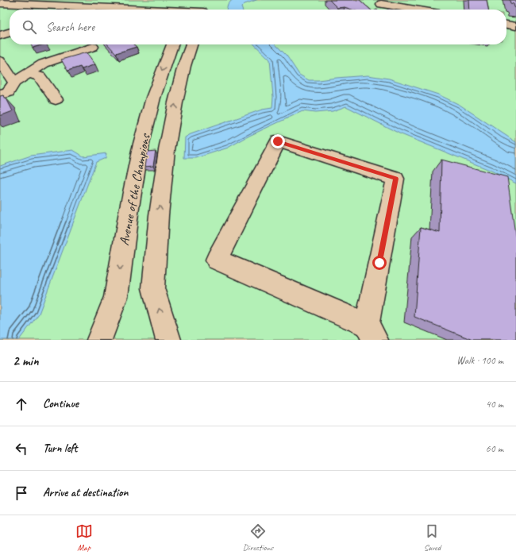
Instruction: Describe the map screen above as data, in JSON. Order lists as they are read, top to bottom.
{
  "streets": {
    "street": ["Avenue of the Champions"]
  },
  "page": {
    "search": "Search here",
    "heading": ["2 min", "Walk · 100 m"],
    "list": [
      ["Continue", "40 m"],
      ["Turn left", "60 m"],
      "Arrive at destination"
    ],
    "nav": ["Map", "Directions", "Saved"]
  }
}
